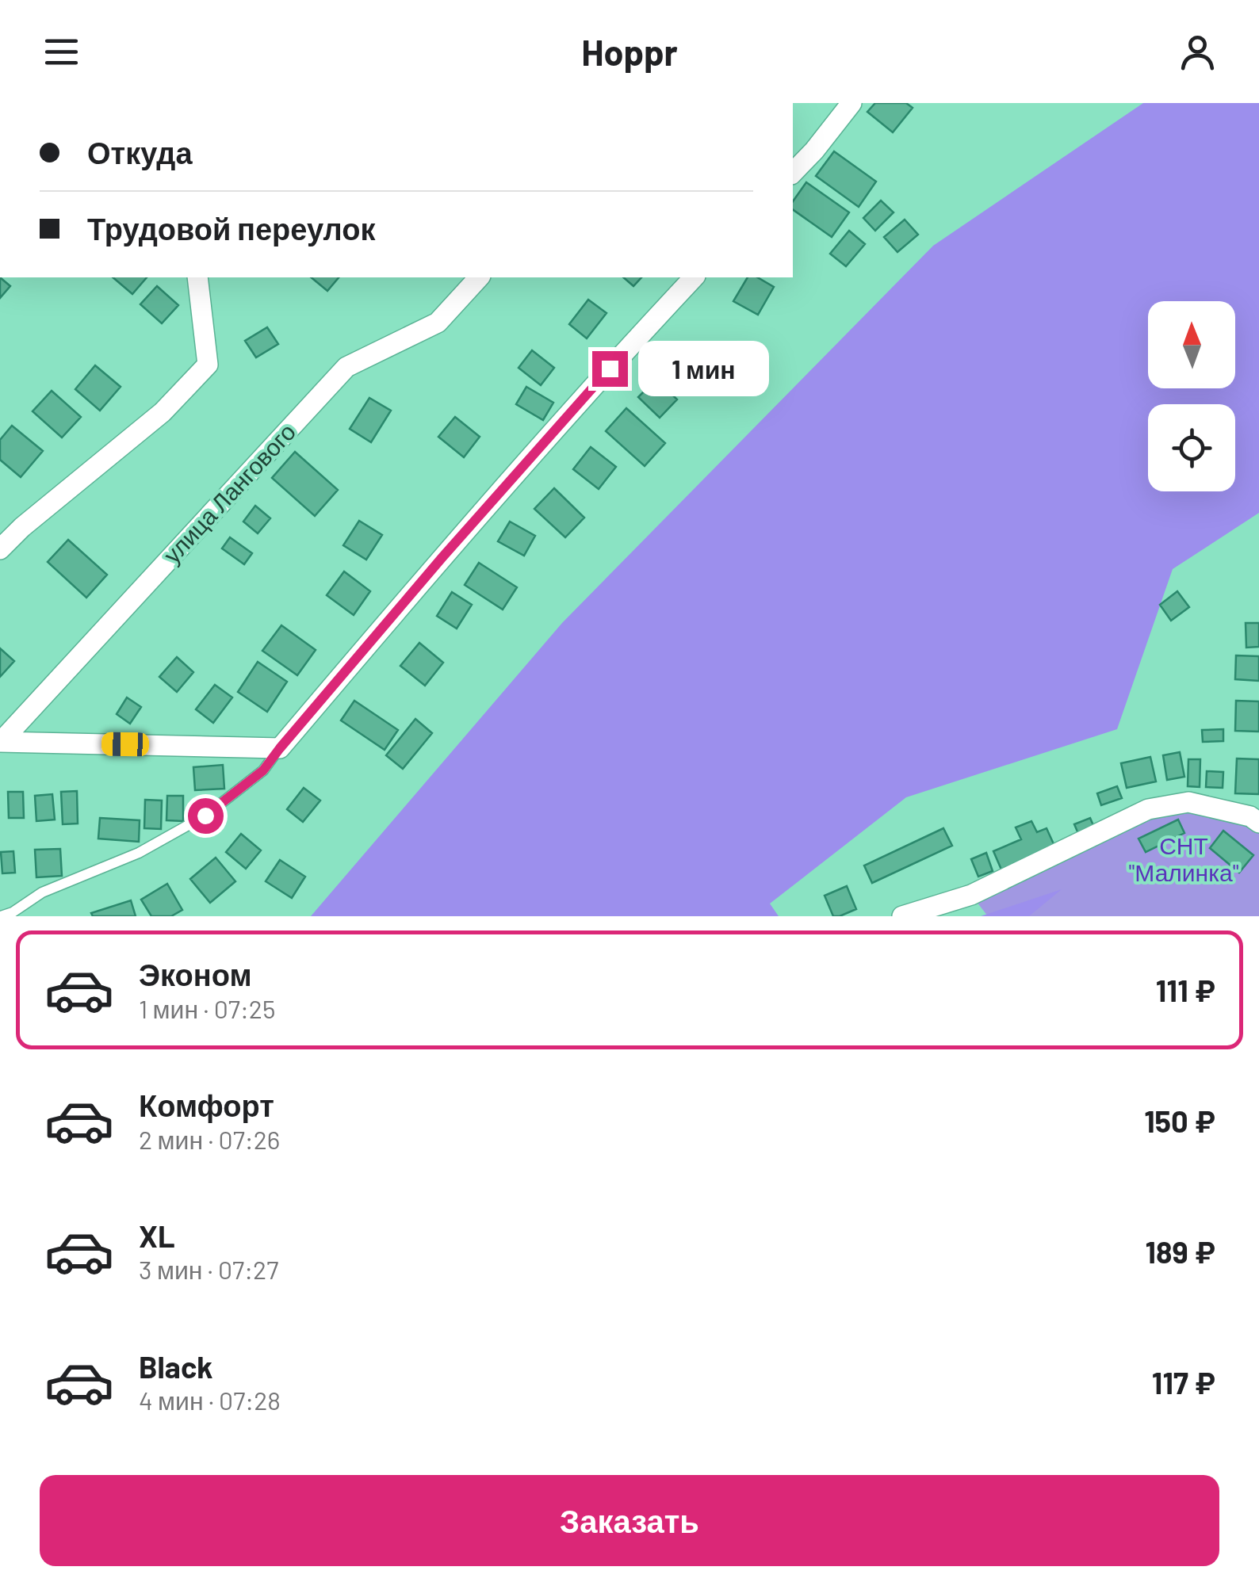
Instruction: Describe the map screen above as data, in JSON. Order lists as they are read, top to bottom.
{
  "streets": {
    "street": ["улица Лангового"]
  },
  "parks": ["СНТ \"Малинка\""],
  "north": "top",
  "page": {
    "header": "Hoppr",
    "banner": ["Откуда", "Трудовой переулок"],
    "bubble": "1 мин",
    "list": [
      {
        "name": "Эконом",
        "note": "1 мин · 07:25",
        "value": "111 ₽"
      },
      {
        "name": "Комфорт",
        "note": "2 мин · 07:26",
        "value": "150 ₽"
      },
      {
        "name": "XL",
        "note": "3 мин · 07:27",
        "value": "189 ₽"
      },
      {
        "name": "Black",
        "note": "4 мин · 07:28",
        "value": "117 ₽"
      }
    ],
    "buttons": "Заказать"
  }
}
